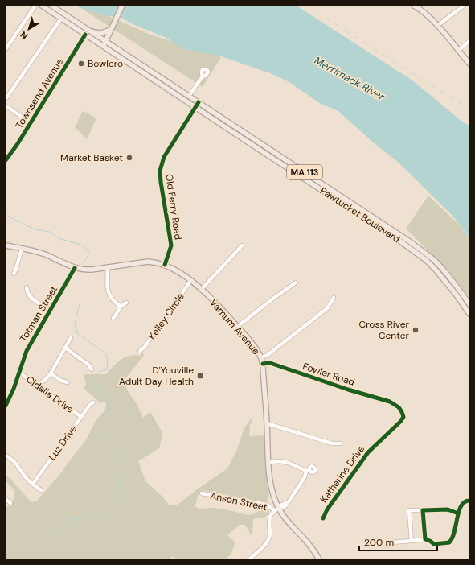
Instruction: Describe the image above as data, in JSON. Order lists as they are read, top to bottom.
{
  "streets": {
    "main road": ["MA 113", "Pawtucket Boulevard", "Varnum Avenue"],
    "street": [
      "Townsend Avenue",
      "Old Ferry Road",
      "Totman Street",
      "Kelley Circle",
      "Fowler Road",
      "Cidalia Drive",
      "Luz Drive",
      "Katherine Drive",
      "Anson Street"
    ]
  },
  "crossings": [
    ["Townsend Avenue", "Pawtucket Boulevard"],
    ["Old Ferry Road", "Pawtucket Boulevard"],
    ["Old Ferry Road", "Varnum Avenue"],
    ["Totman Street", "Varnum Avenue"],
    ["Totman Street", "Cidalia Drive"],
    ["Kelley Circle", "Varnum Avenue"],
    ["Varnum Avenue", "Fowler Road"],
    ["Varnum Avenue", "Anson Street"],
    ["Fowler Road", "Katherine Drive"],
    ["Cidalia Drive", "Luz Drive"]
  ],
  "water": ["Merrimack River"],
  "places": {
    "other": ["Bowlero", "Market Basket", "Cross River Center"],
    "transit": ["D'Youville Adult Day Health"]
  },
  "scale_bar": "200 m",
  "north": "bottom left"
}
